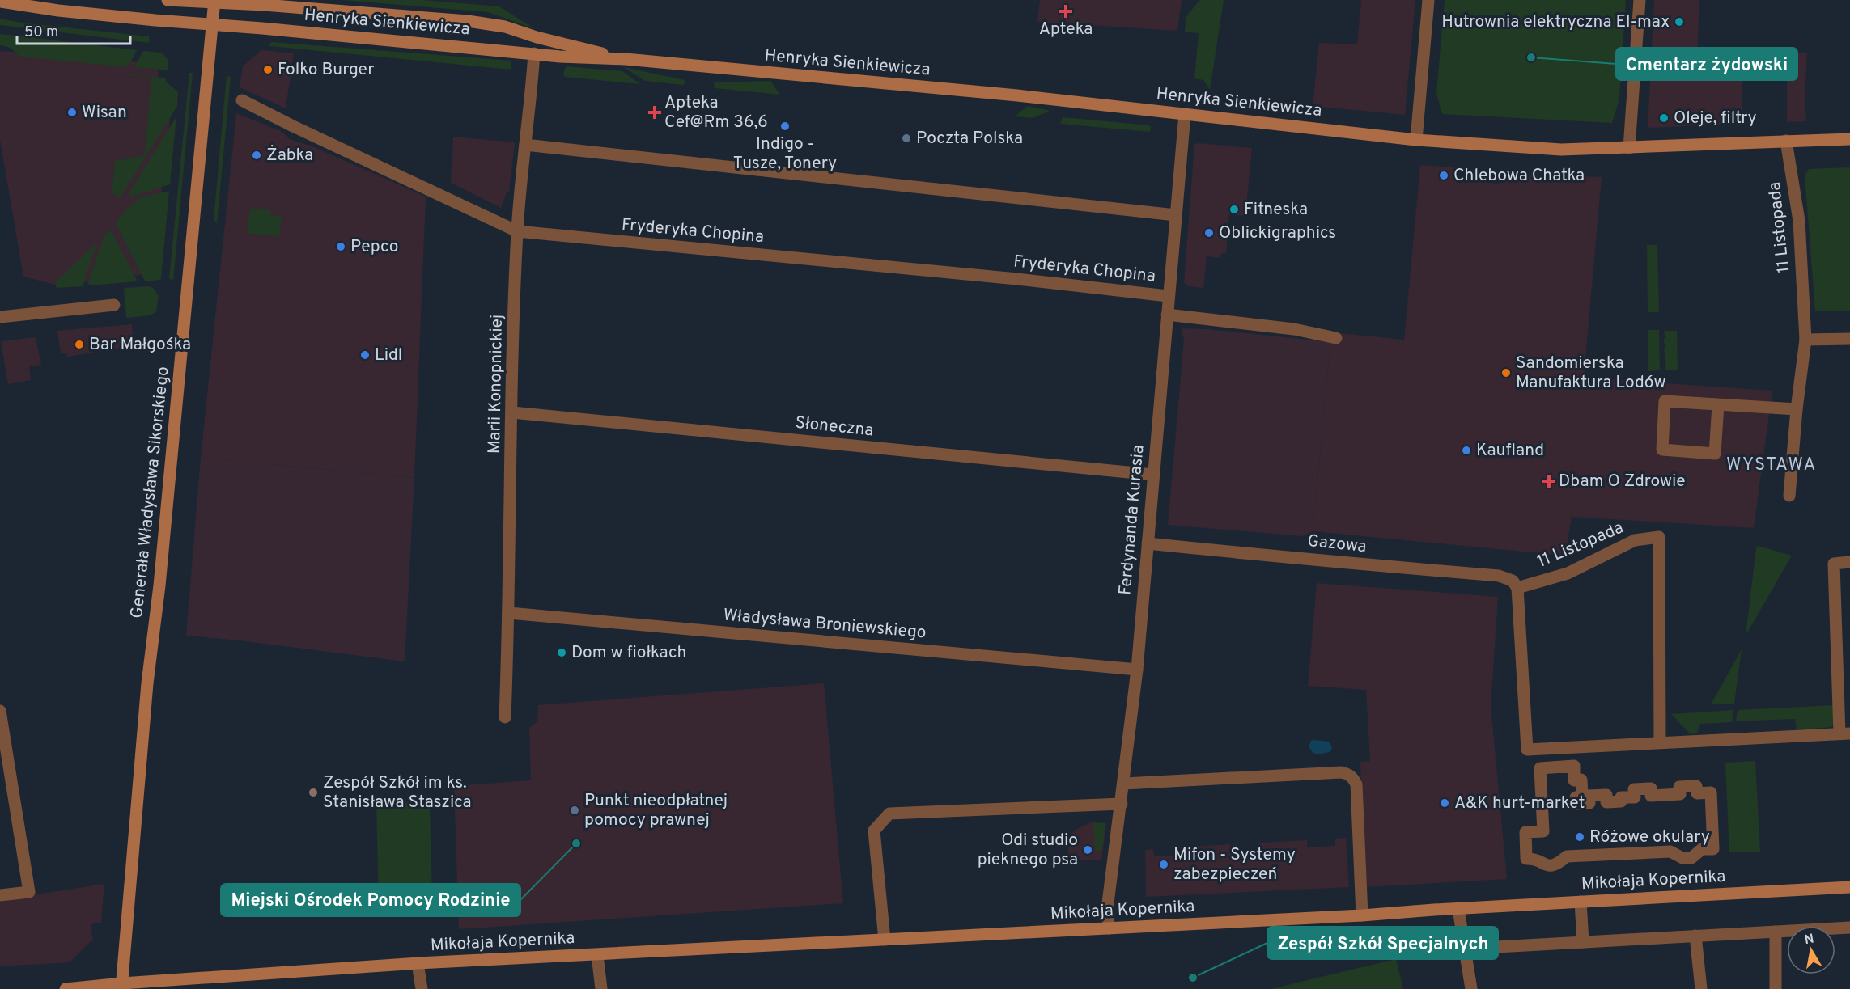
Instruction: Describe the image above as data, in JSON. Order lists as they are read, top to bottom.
{
  "streets": {
    "street": [
      "Henryka Sienkiewicza",
      "11 Listopada",
      "Fryderyka Chopina",
      "Marii Konopnickiej",
      "Słoneczna",
      "Generała Władysława Sikorskiego",
      "Ferdynanda Kurasia",
      "Gazowa",
      "Władysława Broniewskiego",
      "Mikołaja Kopernika"
    ]
  },
  "crossings": [
    ["Henryka Sienkiewicza", "11 Listopada"],
    ["Henryka Sienkiewicza", "Marii Konopnickiej"],
    ["Henryka Sienkiewicza", "Generała Władysława Sikorskiego"],
    ["Henryka Sienkiewicza", "Ferdynanda Kurasia"],
    ["11 Listopada", "Gazowa"],
    ["Fryderyka Chopina", "Marii Konopnickiej"],
    ["Fryderyka Chopina", "Ferdynanda Kurasia"],
    ["Marii Konopnickiej", "Słoneczna"],
    ["Marii Konopnickiej", "Władysława Broniewskiego"],
    ["Słoneczna", "Ferdynanda Kurasia"],
    ["Generała Władysława Sikorskiego", "Mikołaja Kopernika"],
    ["Ferdynanda Kurasia", "Gazowa"],
    ["Ferdynanda Kurasia", "Władysława Broniewskiego"],
    ["Ferdynanda Kurasia", "Mikołaja Kopernika"]
  ],
  "districts": ["WYSTAWA"],
  "places": {
    "health": ["Apteka", "Apteka Cef@Rm 36,6", "Dbam O Zdrowie"],
    "other": [
      "Hutrownia elektryczna El-max",
      "Cmentarz żydowski",
      "Folko Burger",
      "Wisan",
      "Oleje, filtry",
      "Indigo - Tusze, Tonery",
      "Poczta Polska",
      "Żabka",
      "Chlebowa Chatka",
      "Fitneska",
      "Oblickigraphics",
      "Pepco",
      "Bar Małgośka",
      "Lidl",
      "Sandomierska Manufaktura Lodów",
      "Kaufland",
      "Dom w fiołkach",
      "Zespół Szkół im ks. Stanisława Staszica",
      "A&K hurt-market",
      "Punkt nieodpłatnej pomocy prawnej",
      "Różowe okulary",
      "Miejski Ośrodek Pomocy Rodzinie",
      "Odi studio pieknego psa",
      "Mifon - Systemy zabezpieczeń",
      "Zespół Szkół Specjalnych"
    ]
  },
  "scale_bar": "50 m",
  "north": "top"
}
